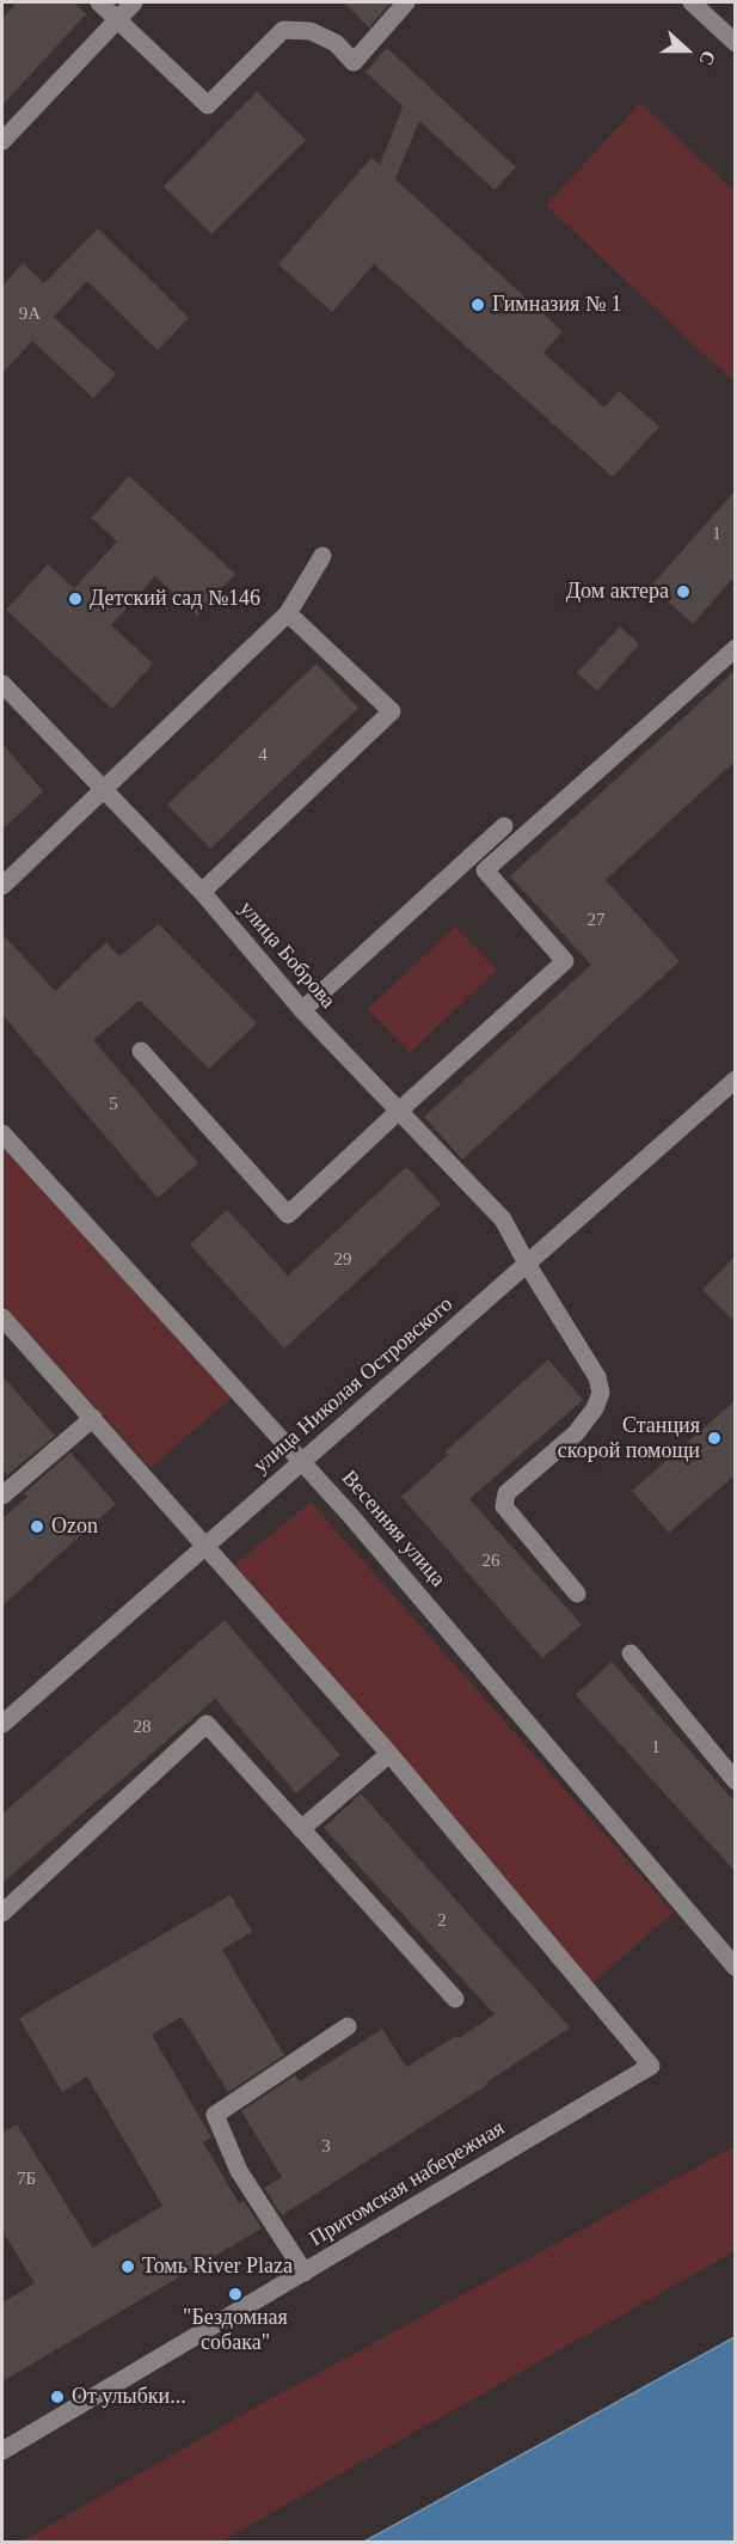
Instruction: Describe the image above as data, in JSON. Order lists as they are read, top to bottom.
{
  "streets": {
    "street": [
      "улица Боброва",
      "улица Николая Островского",
      "Весенняя улица",
      "Притомская набережная"
    ]
  },
  "crossings": [
    ["улица Боброва", "улица Николая Островского"],
    ["улица Николая Островского", "Весенняя улица"]
  ],
  "places": [
    "Гимназия № 1",
    "Дом актера",
    "Детский сад №146",
    "Станция скорой помощи",
    "Ozon",
    "Томь River Plaza",
    "\"Бездомная собака\"",
    "От улыбки..."
  ],
  "house_numbers": [
    "9А",
    "1",
    "4",
    "27",
    "5",
    "29",
    "26",
    "28",
    "1",
    "2",
    "3",
    "7Б"
  ],
  "north": "right"
}
